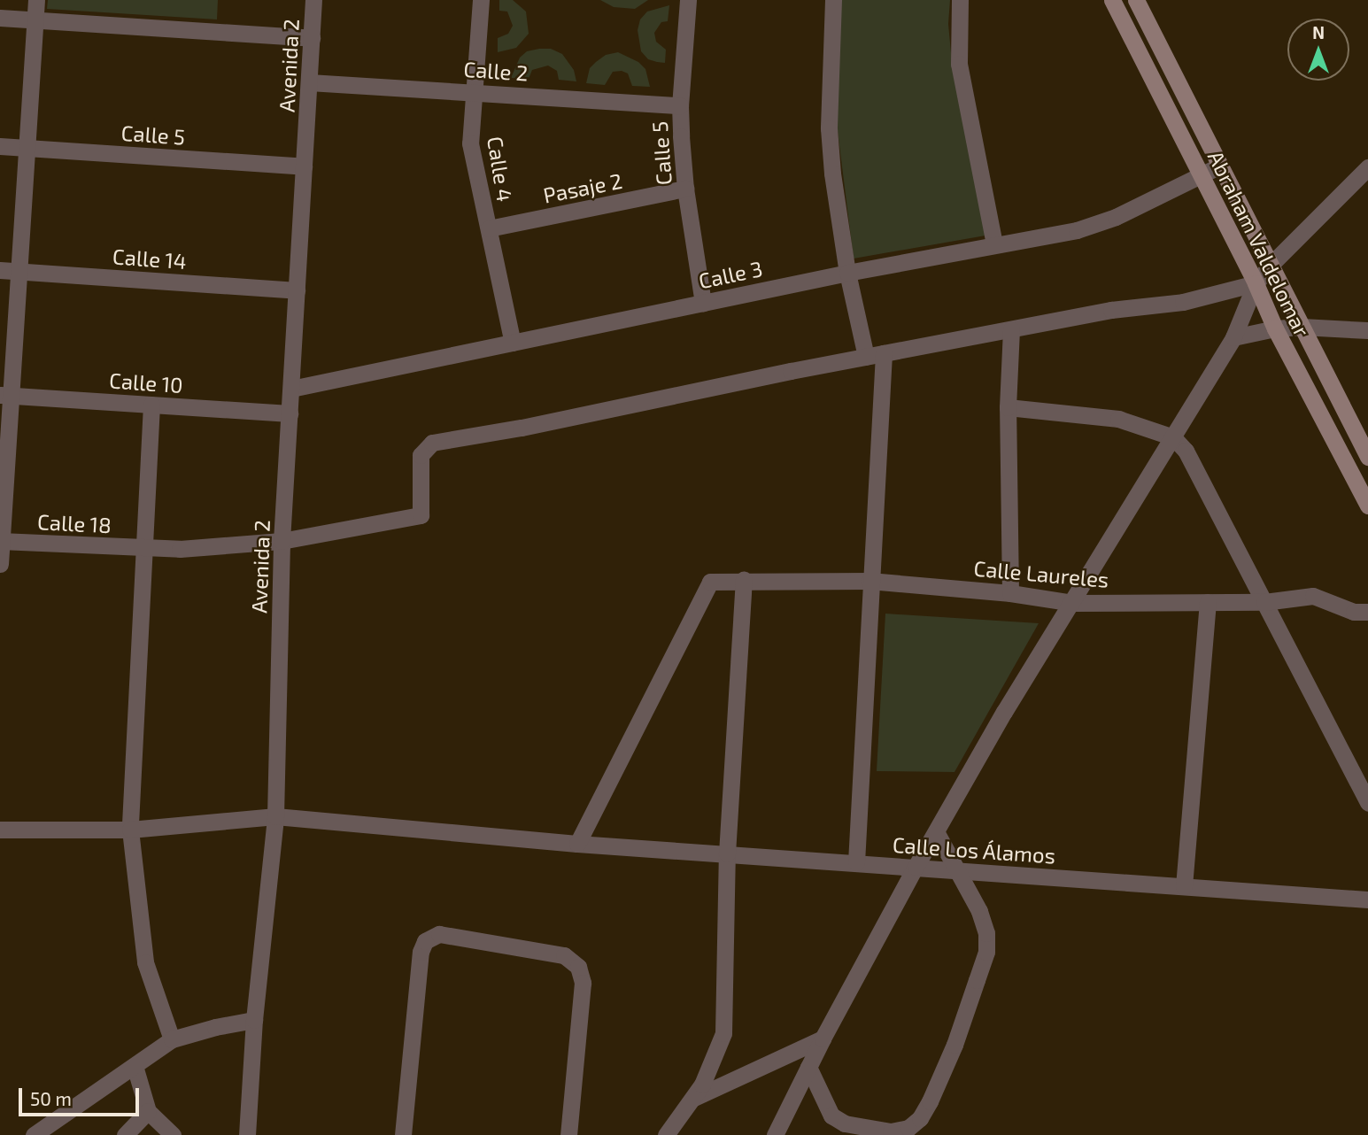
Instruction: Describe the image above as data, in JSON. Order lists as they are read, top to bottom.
{
  "streets": {
    "main road": ["Abraham Valdelomar"],
    "street": [
      "Avenida 2",
      "Calle 2",
      "Calle 5",
      "Calle 4",
      "Pasaje 2",
      "Calle 14",
      "Calle 3",
      "Calle 10",
      "Calle 18",
      "Calle Laureles",
      "Calle Los Álamos"
    ]
  },
  "crossings": [
    ["Avenida 2", "Calle 2"],
    ["Avenida 2", "Calle 5"],
    ["Avenida 2", "Calle 14"],
    ["Avenida 2", "Calle 3"],
    ["Avenida 2", "Calle 10"],
    ["Avenida 2", "Calle 18"],
    ["Avenida 2", "Calle Los Álamos"],
    ["Calle 2", "Calle 5"],
    ["Calle 2", "Calle 4"],
    ["Calle 5", "Pasaje 2"],
    ["Calle 5", "Calle 3"],
    ["Calle 4", "Pasaje 2"],
    ["Calle 4", "Calle 3"],
    ["Abraham Valdelomar", "Calle 3"],
    ["Calle Laureles", "Calle Los Álamos"]
  ],
  "scale_bar": "50 m",
  "north": "top"
}
